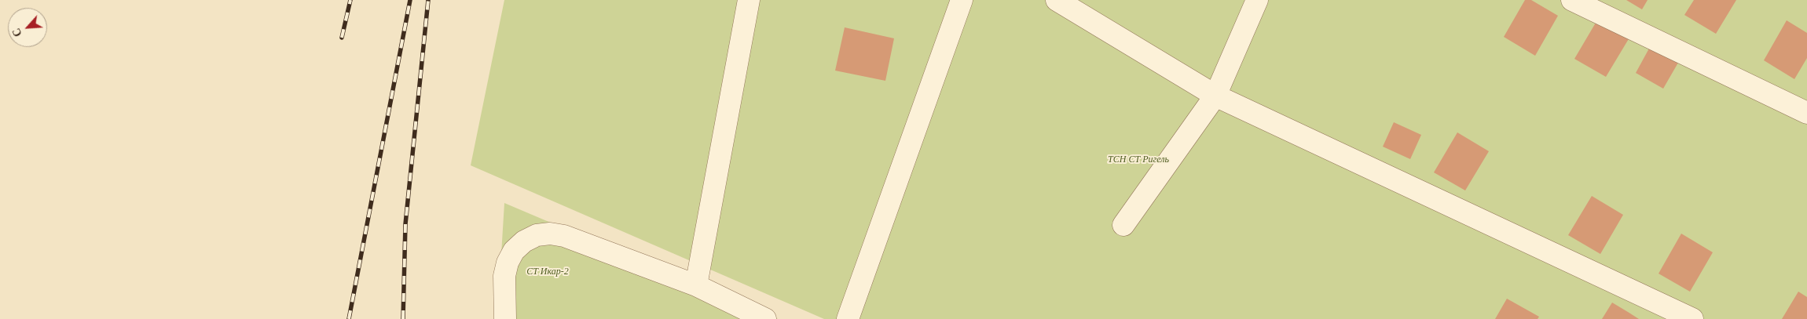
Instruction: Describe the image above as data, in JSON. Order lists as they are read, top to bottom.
{
  "parks": ["ТСН СТ Ригель", "СТ Икар-2"],
  "north": "bottom left"
}
